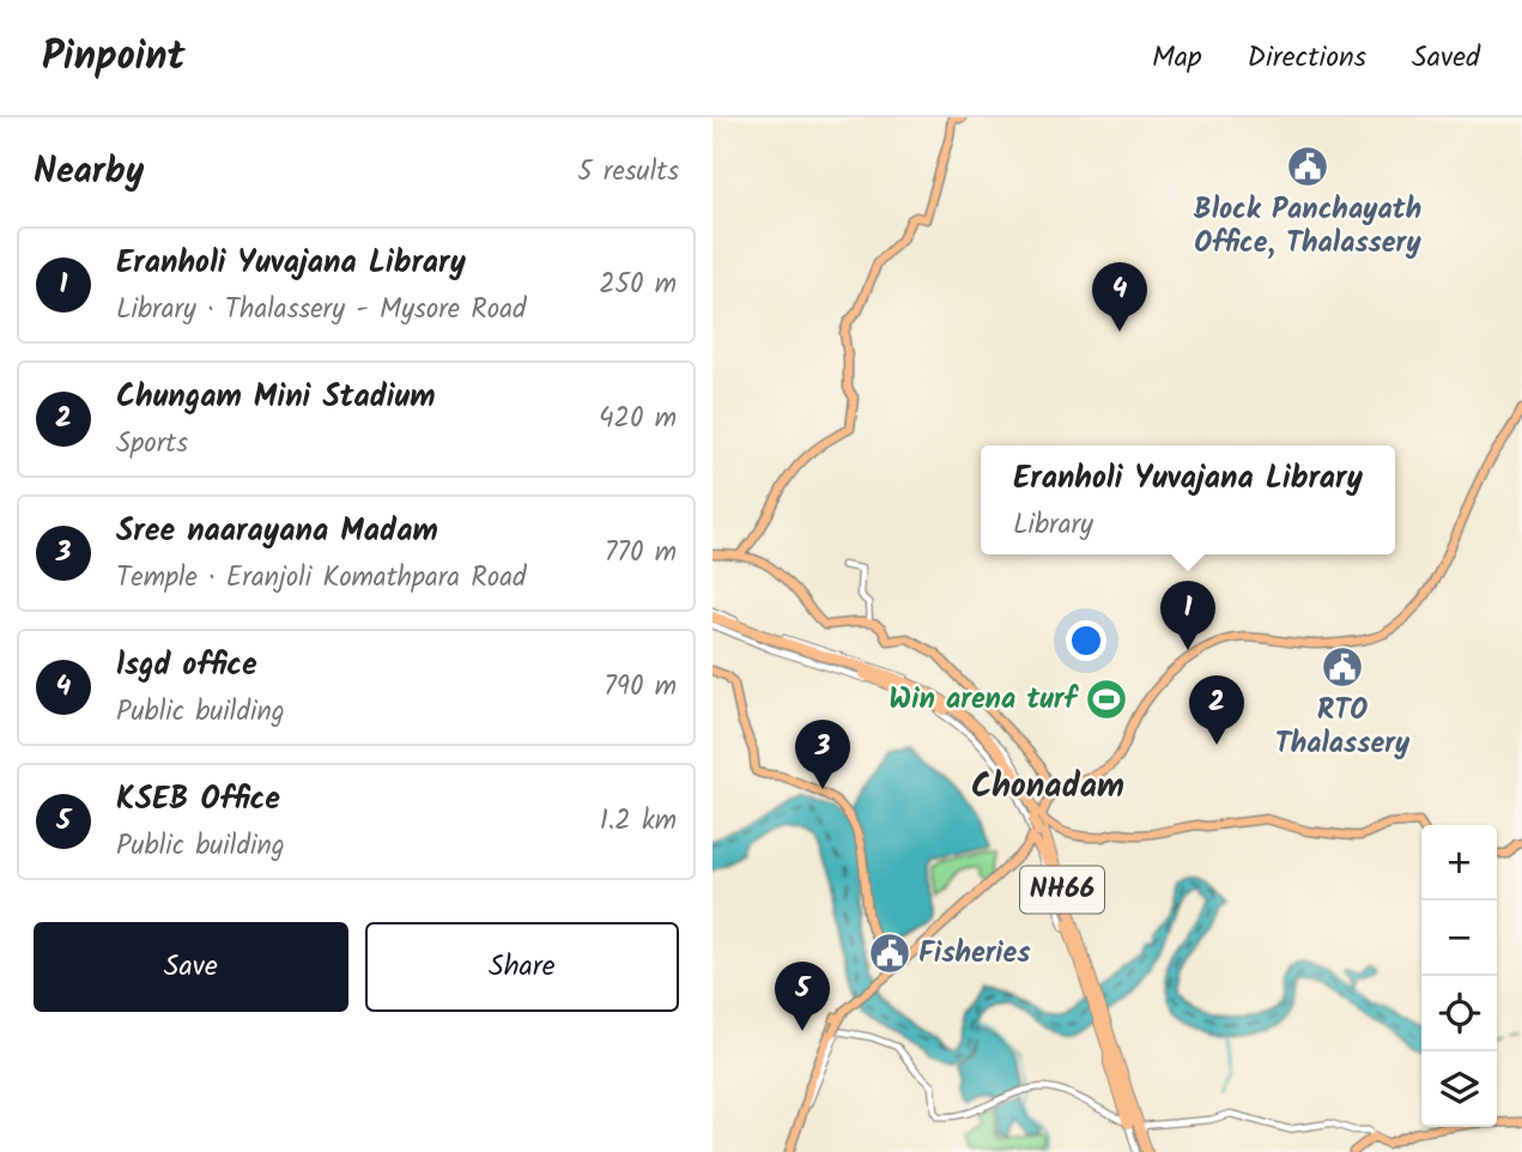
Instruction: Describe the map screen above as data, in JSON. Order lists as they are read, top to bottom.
{
  "streets": {
    "highway": ["NH66"]
  },
  "districts": ["Chonadam"],
  "places": {
    "public building": ["Block Panchayath Office, Thalassery", "RTO Thalassery", "Fisheries"],
    "sports": ["Win arena turf"]
  },
  "page": {
    "header": "Pinpoint",
    "nav": ["Map", "Directions", "Saved"],
    "heading": ["Nearby", "5 results"],
    "list": [
      {
        "mark": "1",
        "name": "Eranholi Yuvajana Library",
        "note": "Library · Thalassery - Mysore Road",
        "value": "250 m"
      },
      {
        "mark": "2",
        "name": "Chungam Mini Stadium",
        "note": "Sports",
        "value": "420 m"
      },
      {
        "mark": "3",
        "name": "Sree naarayana Madam",
        "note": "Temple · Eranjoli Komathpara Road",
        "value": "770 m"
      },
      {
        "mark": "4",
        "name": "lsgd office",
        "note": "Public building",
        "value": "790 m"
      },
      {
        "mark": "5",
        "name": "KSEB Office",
        "note": "Public building",
        "value": "1.2 km"
      }
    ],
    "pins": [
      "4",
      "1",
      "2",
      "3",
      "5"
    ],
    "popup": ["Eranholi Yuvajana Library", "Library"],
    "map_buttons": ["+", "−"],
    "buttons": ["Save", "Share"]
  }
}
